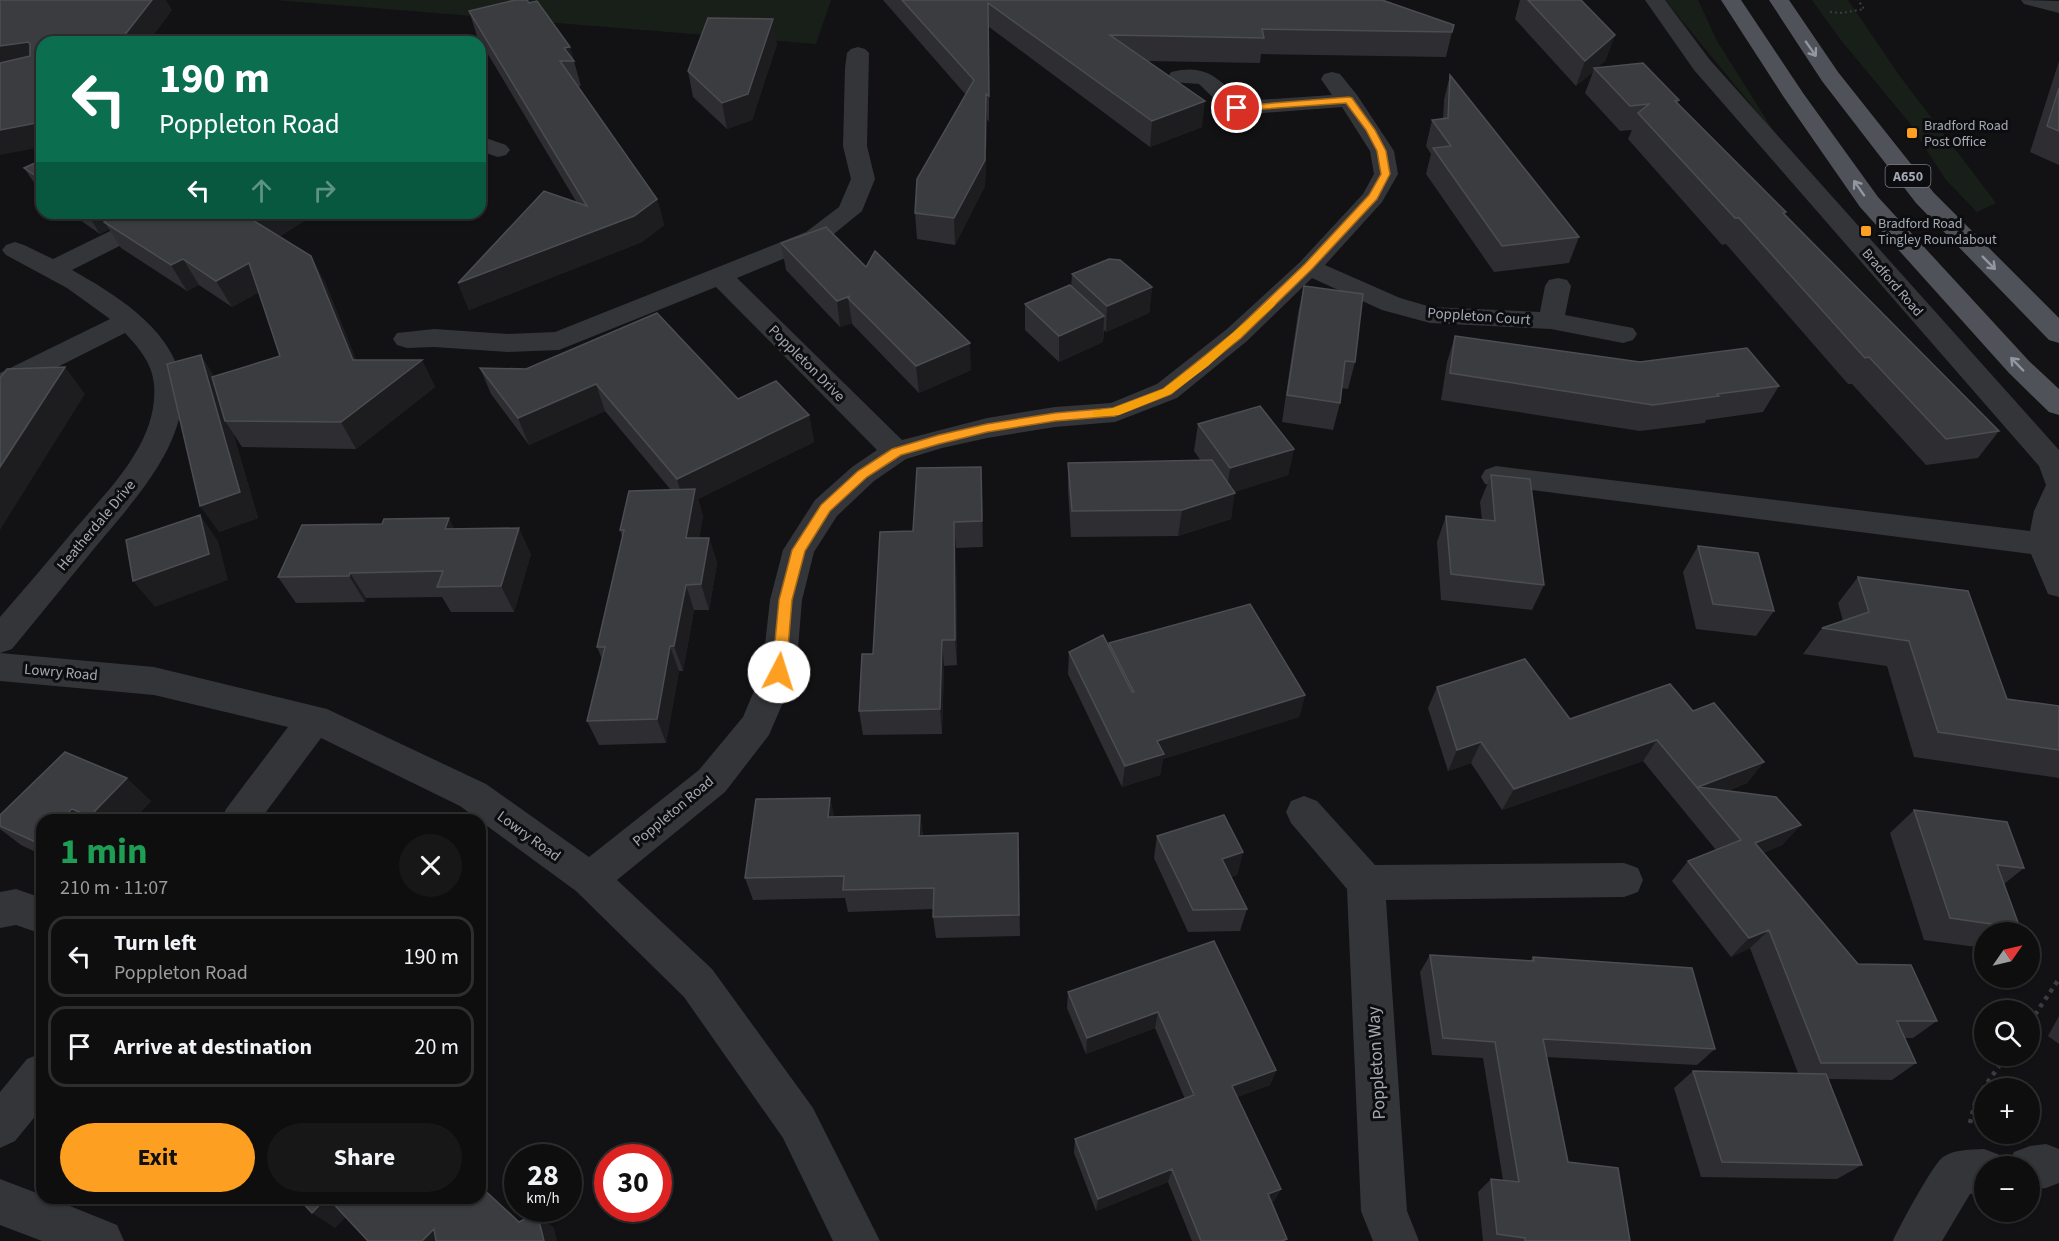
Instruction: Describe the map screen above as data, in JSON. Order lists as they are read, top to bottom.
{
  "streets": {
    "main road": ["A650"],
    "street": [
      "Bradford Road",
      "Poppleton Court",
      "Poppleton Drive",
      "Heatherdale Drive",
      "Lowry Road",
      "Poppleton Road",
      "Poppleton Way"
    ]
  },
  "crossings": [
    ["Poppleton Court", "Poppleton Road"],
    ["Poppleton Drive", "Poppleton Road"],
    ["Lowry Road", "Poppleton Road"]
  ],
  "places": {
    "transit": ["Bradford Road Post Office", "Bradford Road Tingley Roundabout"]
  },
  "north": "top right",
  "page": {
    "turn": ["190 m", "Poppleton Road"],
    "heading": ["1 min", "210 m · 11:07"],
    "list": [
      {
        "name": "Turn left",
        "note": "Poppleton Road",
        "value": "190 m"
      },
      {
        "name": "Arrive at destination",
        "value": "20 m"
      }
    ],
    "map_buttons": ["+", "−"],
    "buttons": ["Exit", "Share"],
    "speed": "28 km/h",
    "limit": "30"
  }
}
